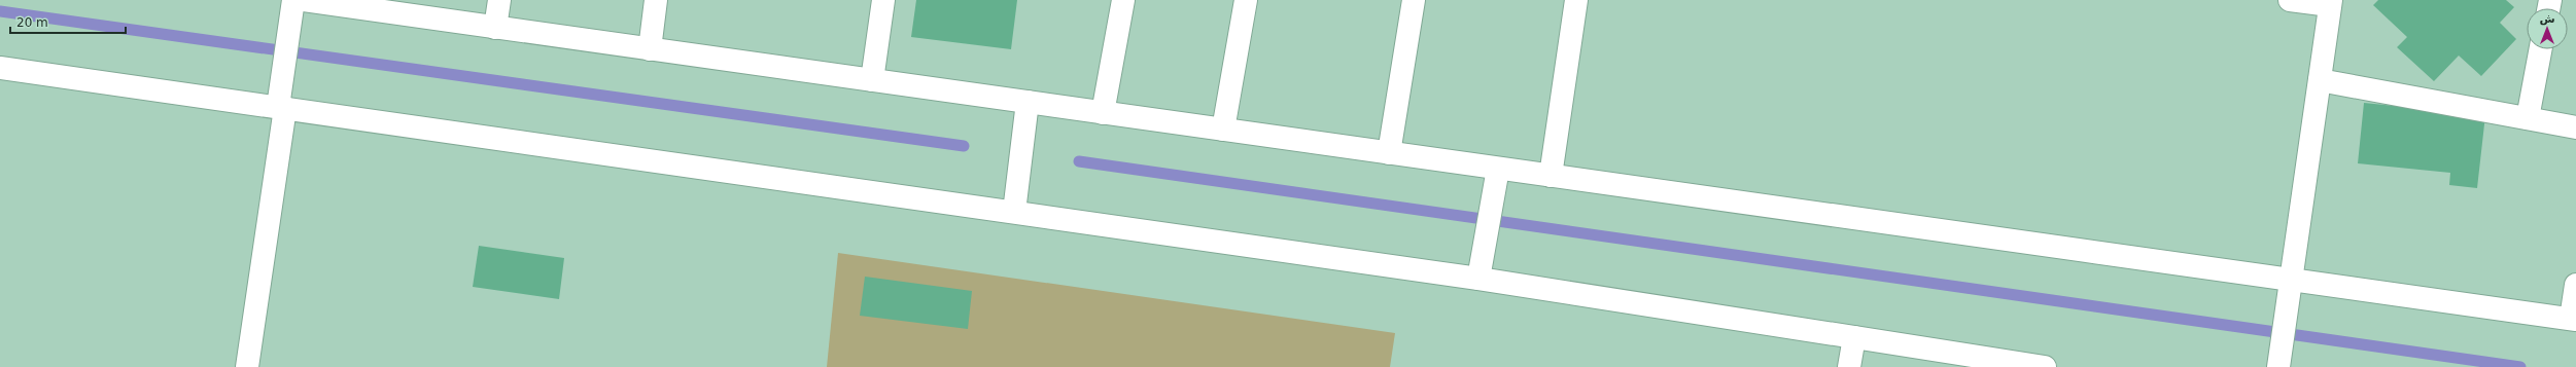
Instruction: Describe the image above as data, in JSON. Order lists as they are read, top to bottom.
{
  "scale_bar": "20 m",
  "north": "top"
}
